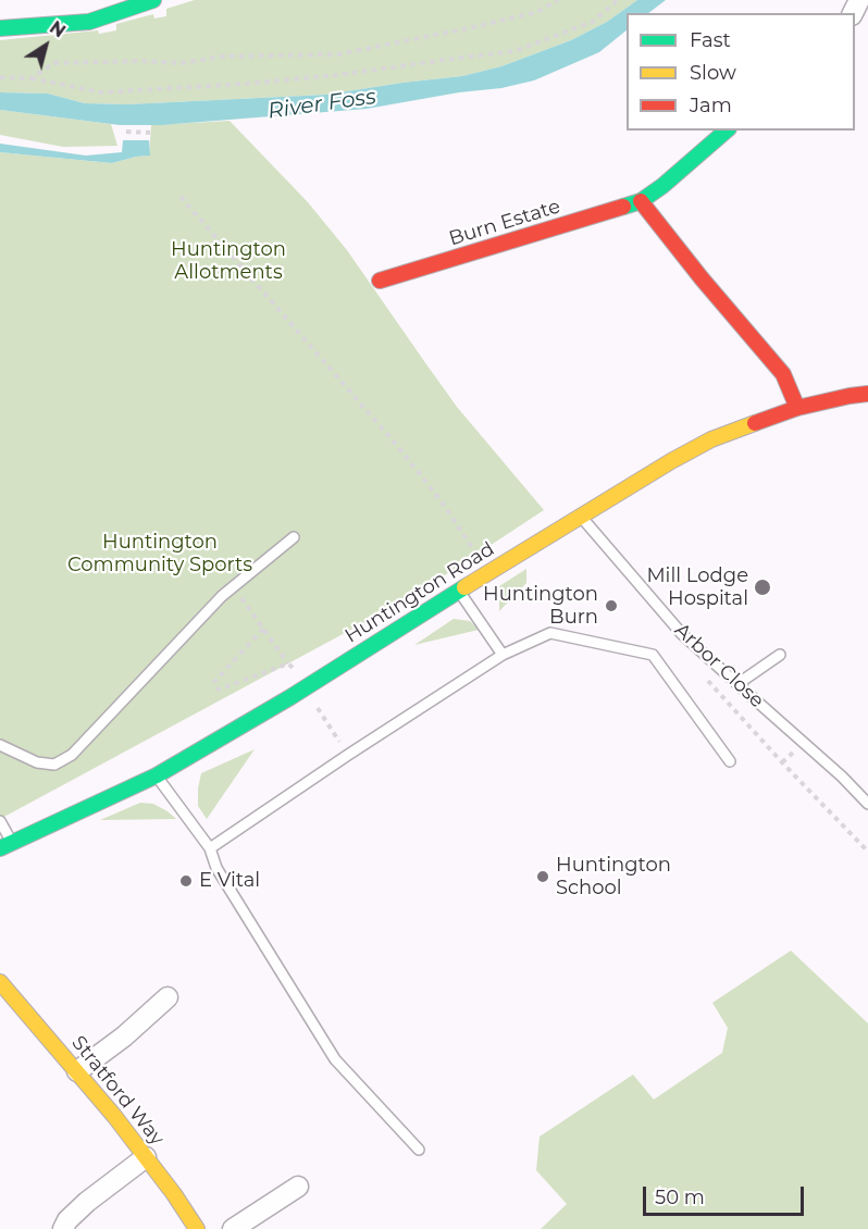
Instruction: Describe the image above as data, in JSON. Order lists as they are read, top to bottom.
{
  "streets": {
    "street": ["Burn Estate", "Huntington Road", "Stratford Way"],
    "lane": ["Arbor Close"]
  },
  "crossings": [
    ["Huntington Road", "Arbor Close"]
  ],
  "water": ["River Foss"],
  "parks": ["Huntington Allotments", "Huntington Community Sports"],
  "places": [
    "Mill Lodge Hospital",
    "Huntington Burn",
    "Huntington School",
    "E Vital"
  ],
  "legend": ["Fast", "Slow", "Jam"],
  "scale_bar": "50 m",
  "north": "top right"
}
